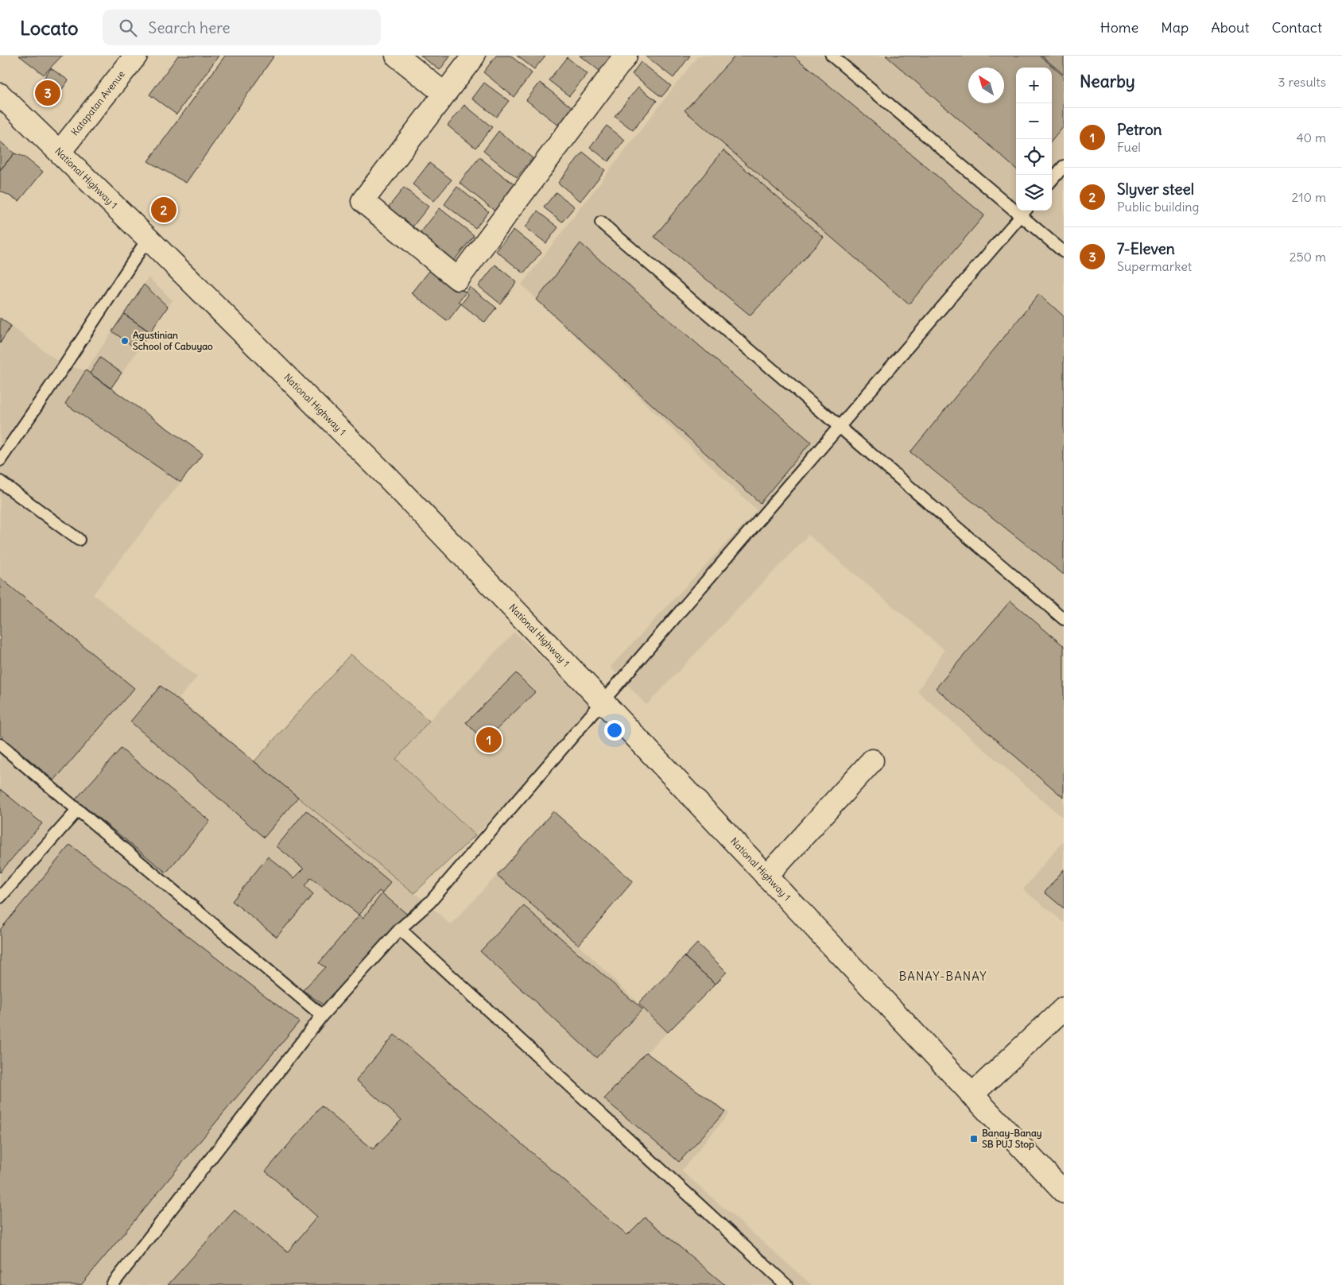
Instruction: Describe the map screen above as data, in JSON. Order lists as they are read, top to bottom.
{
  "streets": {
    "main road": ["Katapatan Avenue", "National Highway 1"]
  },
  "crossings": [
    ["Katapatan Avenue", "National Highway 1"]
  ],
  "districts": ["BANAY-BANAY"],
  "places": {
    "other": ["Agustinian School of Cabuyao"],
    "transit": ["Banay-Banay SB PUJ Stop"]
  },
  "north": "top left",
  "page": {
    "header": "Locato",
    "search": "Search here",
    "nav": [
      "Home",
      "Map",
      "About",
      "Contact"
    ],
    "heading": ["Nearby", "3 results"],
    "map_buttons": ["+", "−"],
    "pins": ["3", "2", "1"],
    "list": [
      {
        "mark": "1",
        "name": "Petron",
        "note": "Fuel",
        "value": "40 m"
      },
      {
        "mark": "2",
        "name": "Slyver steel",
        "note": "Public building",
        "value": "210 m"
      },
      {
        "mark": "3",
        "name": "7-Eleven",
        "note": "Supermarket",
        "value": "250 m"
      }
    ]
  }
}
